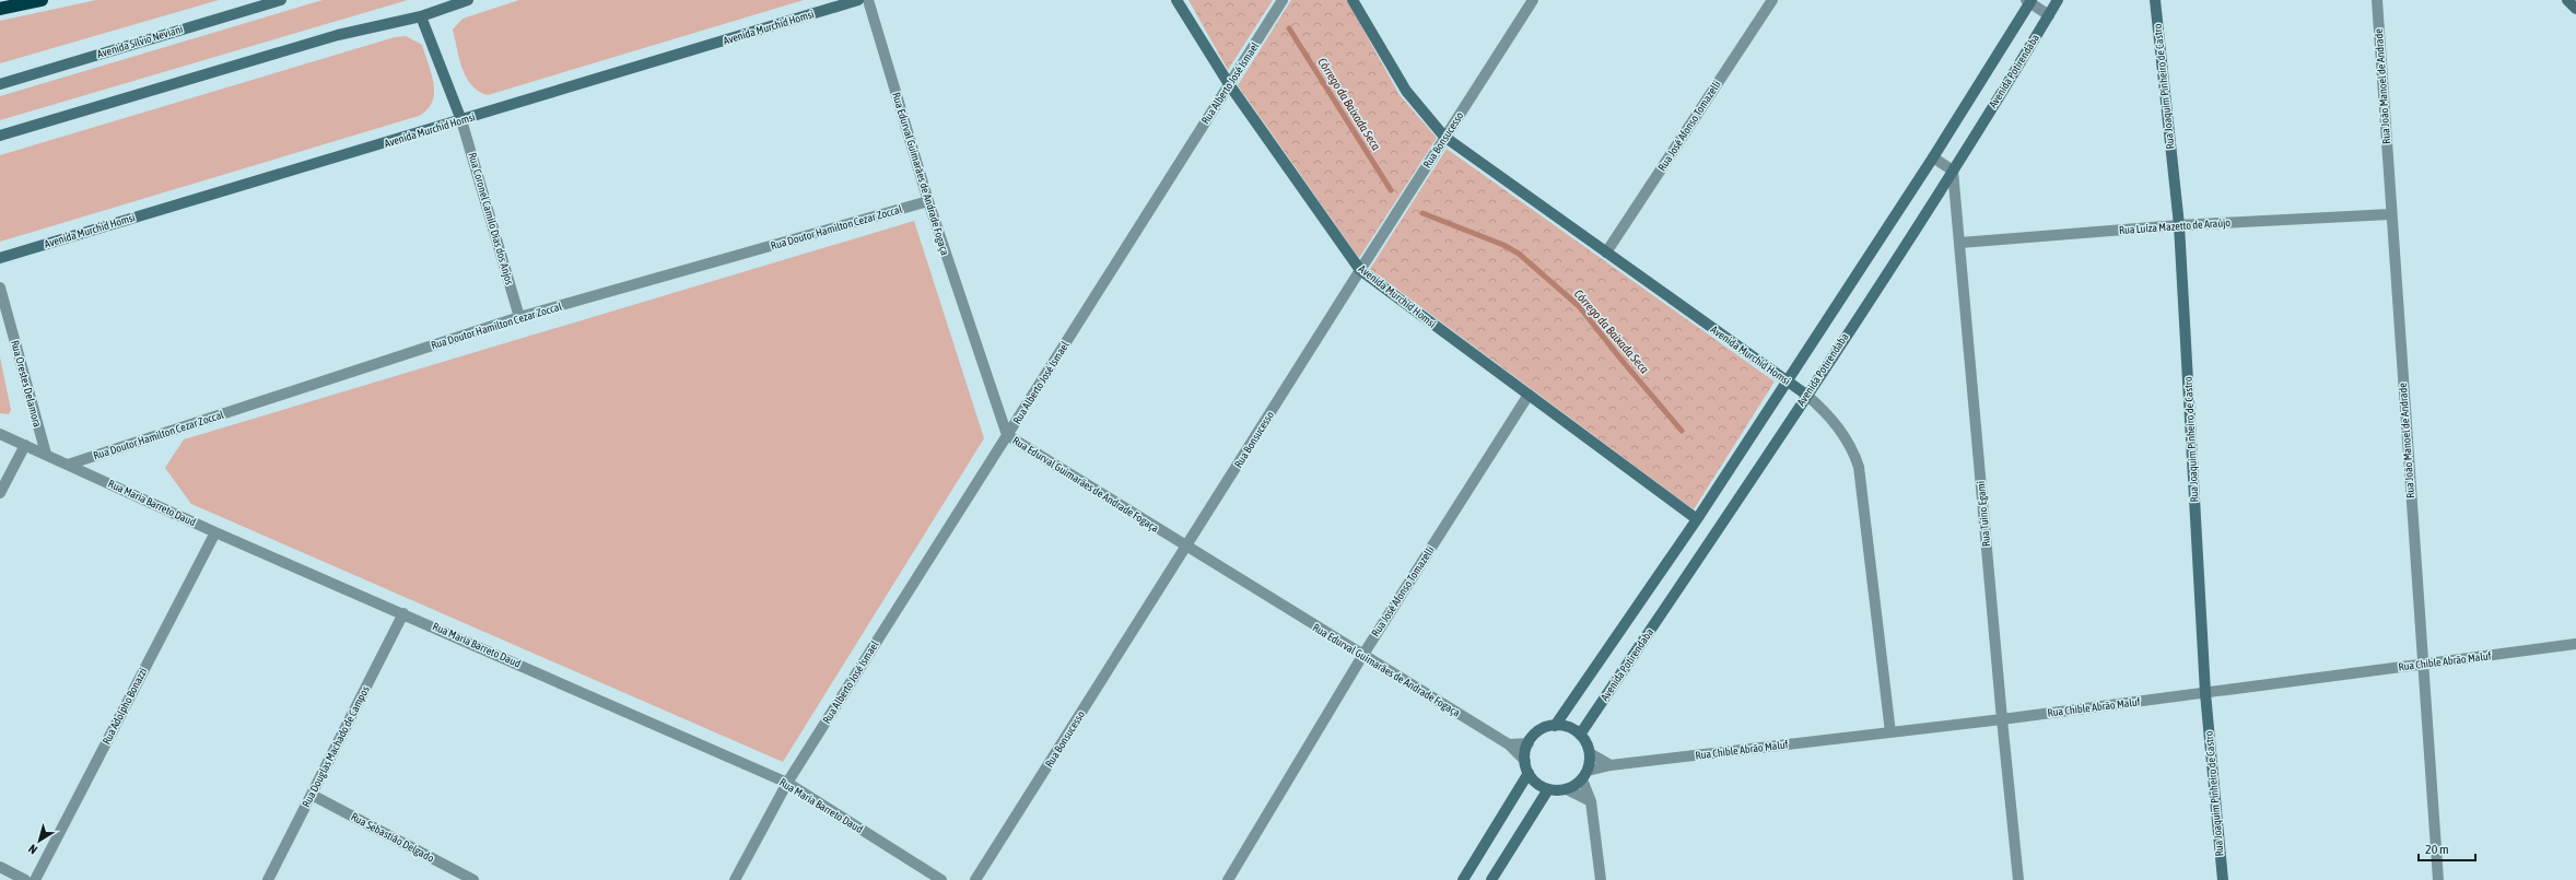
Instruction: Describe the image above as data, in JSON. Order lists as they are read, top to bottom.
{
  "streets": {
    "main road": [
      "Avenida Murchid Homsi",
      "Avenida Sílvio Neviani",
      "Avenida Potirendaba",
      "Rua Joaquim Pinheiro de Castro"
    ],
    "street": [
      "Rua Alberto José Ismael",
      "Rua João Manoel de Andrade",
      "Rua José Afonso Tomazelli",
      "Rua Bonsucesso",
      "Rua Edurval Guimarães de Andrade Fogaça",
      "Rua Coronel Camilo Dias dos Anjos",
      "Rua Luíza Mazetto de Araújo",
      "Rua Doutor Hamilton Cezar Zoccal",
      "Rua Orestes Delamora",
      "Rua Maria Barreto Daud",
      "Rua Tuino Egami",
      "Rua Chible Abrão Maluf",
      "Rua Adolpho Bonazzi",
      "Rua Douglas Machado de Campos",
      "Rua Sebastião Delgado"
    ]
  },
  "crossings": [
    ["Avenida Murchid Homsi", "Avenida Potirendaba"],
    ["Avenida Murchid Homsi", "Rua Alberto José Ismael"],
    ["Avenida Murchid Homsi", "Rua José Afonso Tomazelli"],
    ["Avenida Murchid Homsi", "Rua Bonsucesso"],
    ["Avenida Murchid Homsi", "Rua Coronel Camilo Dias dos Anjos"],
    ["Avenida Potirendaba", "Rua Edurval Guimarães de Andrade Fogaça"],
    ["Avenida Potirendaba", "Rua Tuino Egami"],
    ["Avenida Potirendaba", "Rua Chible Abrão Maluf"],
    ["Rua Alberto José Ismael", "Rua Edurval Guimarães de Andrade Fogaça"],
    ["Rua Alberto José Ismael", "Rua Maria Barreto Daud"],
    ["Rua Joaquim Pinheiro de Castro", "Rua Luíza Mazetto de Araújo"],
    ["Rua Joaquim Pinheiro de Castro", "Rua Chible Abrão Maluf"],
    ["Rua João Manoel de Andrade", "Rua Luíza Mazetto de Araújo"],
    ["Rua João Manoel de Andrade", "Rua Chible Abrão Maluf"],
    ["Rua José Afonso Tomazelli", "Rua Edurval Guimarães de Andrade Fogaça"],
    ["Rua Bonsucesso", "Rua Edurval Guimarães de Andrade Fogaça"],
    ["Rua Edurval Guimarães de Andrade Fogaça", "Rua Doutor Hamilton Cezar Zoccal"],
    ["Rua Edurval Guimarães de Andrade Fogaça", "Rua Chible Abrão Maluf"],
    ["Rua Coronel Camilo Dias dos Anjos", "Rua Doutor Hamilton Cezar Zoccal"],
    ["Rua Luíza Mazetto de Araújo", "Rua Tuino Egami"],
    ["Rua Doutor Hamilton Cezar Zoccal", "Rua Maria Barreto Daud"],
    ["Rua Orestes Delamora", "Rua Maria Barreto Daud"],
    ["Rua Maria Barreto Daud", "Rua Adolpho Bonazzi"],
    ["Rua Maria Barreto Daud", "Rua Douglas Machado de Campos"],
    ["Rua Tuino Egami", "Rua Chible Abrão Maluf"],
    ["Rua Douglas Machado de Campos", "Rua Sebastião Delgado"]
  ],
  "water": ["Córrego da Baixada Seca"],
  "scale_bar": "20 m",
  "north": "bottom left"
}
